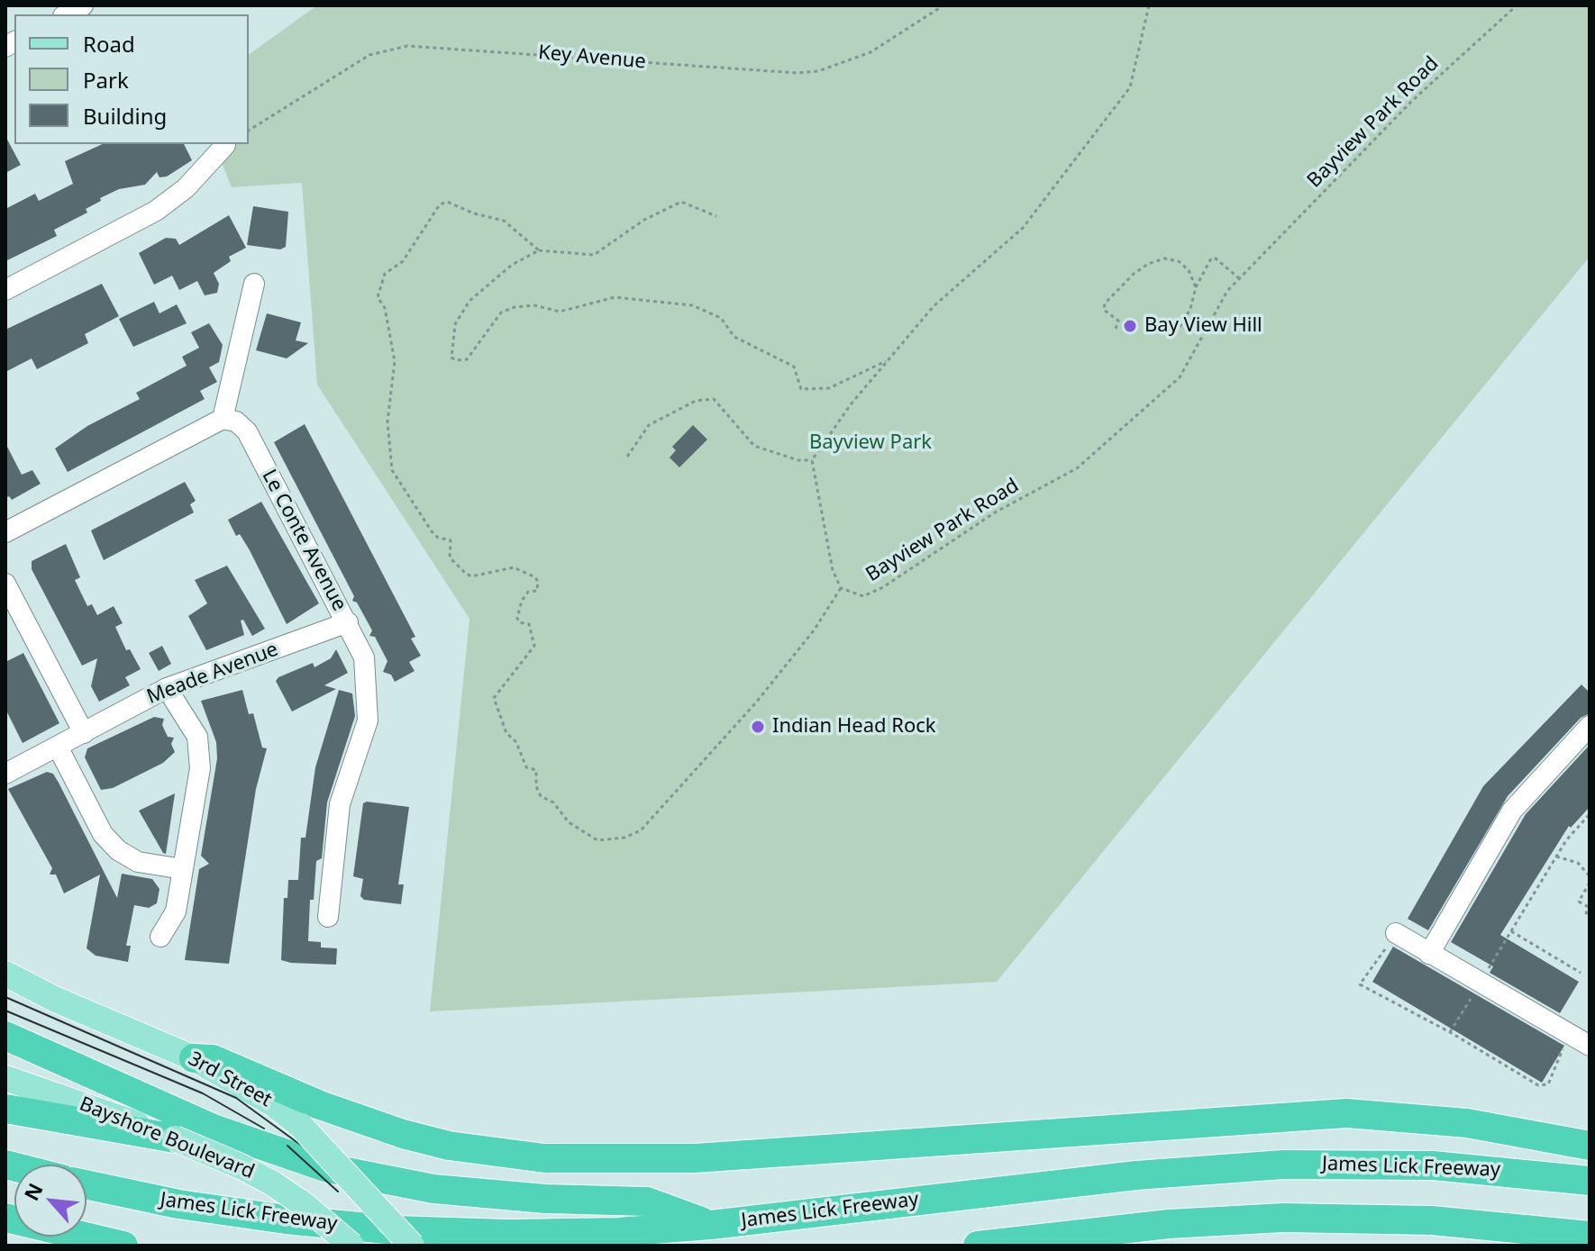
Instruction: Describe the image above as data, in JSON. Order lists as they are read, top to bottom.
{
  "streets": {
    "highway": ["James Lick Freeway"],
    "main road": ["3rd Street", "Bayshore Boulevard"],
    "street": ["Le Conte Avenue", "Meade Avenue"],
    "path": ["Key Avenue", "Bayview Park Road"]
  },
  "crossings": [
    ["Le Conte Avenue", "Meade Avenue"]
  ],
  "parks": ["Bayview Park"],
  "places": ["Bay View Hill", "Indian Head Rock"],
  "legend": ["Road", "Park", "Building"],
  "north": "top left"
}
